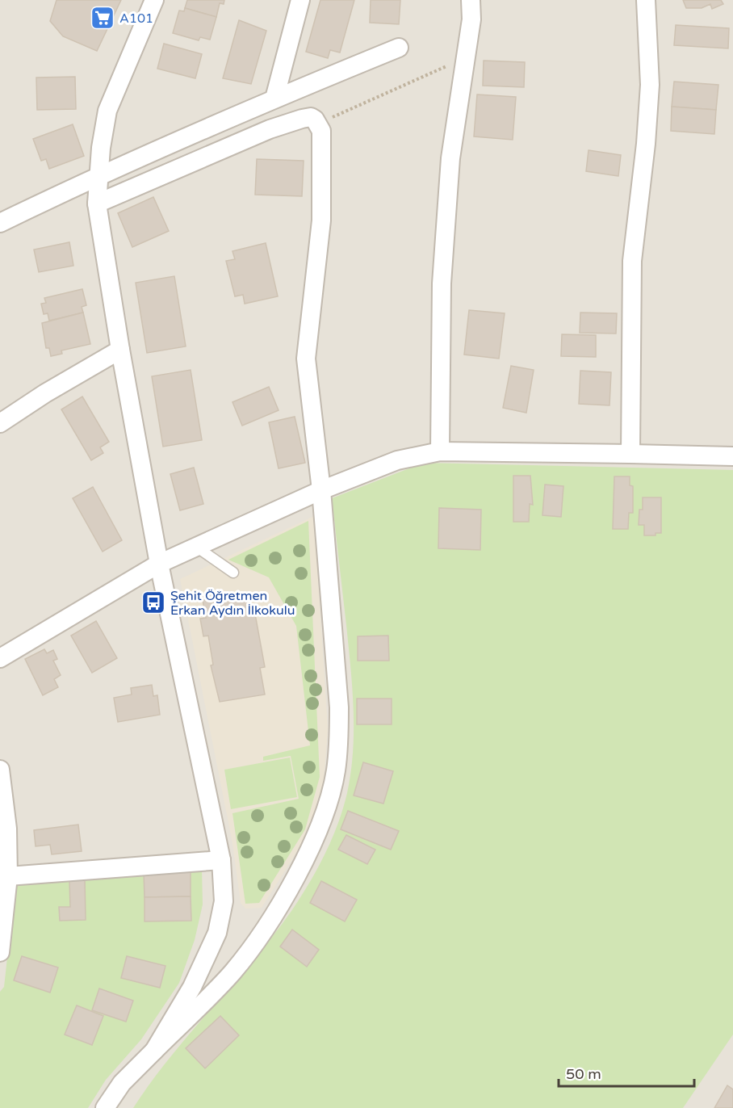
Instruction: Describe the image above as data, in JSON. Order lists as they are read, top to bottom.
{
  "places": {
    "supermarket": ["A101"],
    "bus stop": ["Şehit Öğretmen Erkan Aydın İlkokulu"]
  },
  "scale_bar": "50 m"
}
